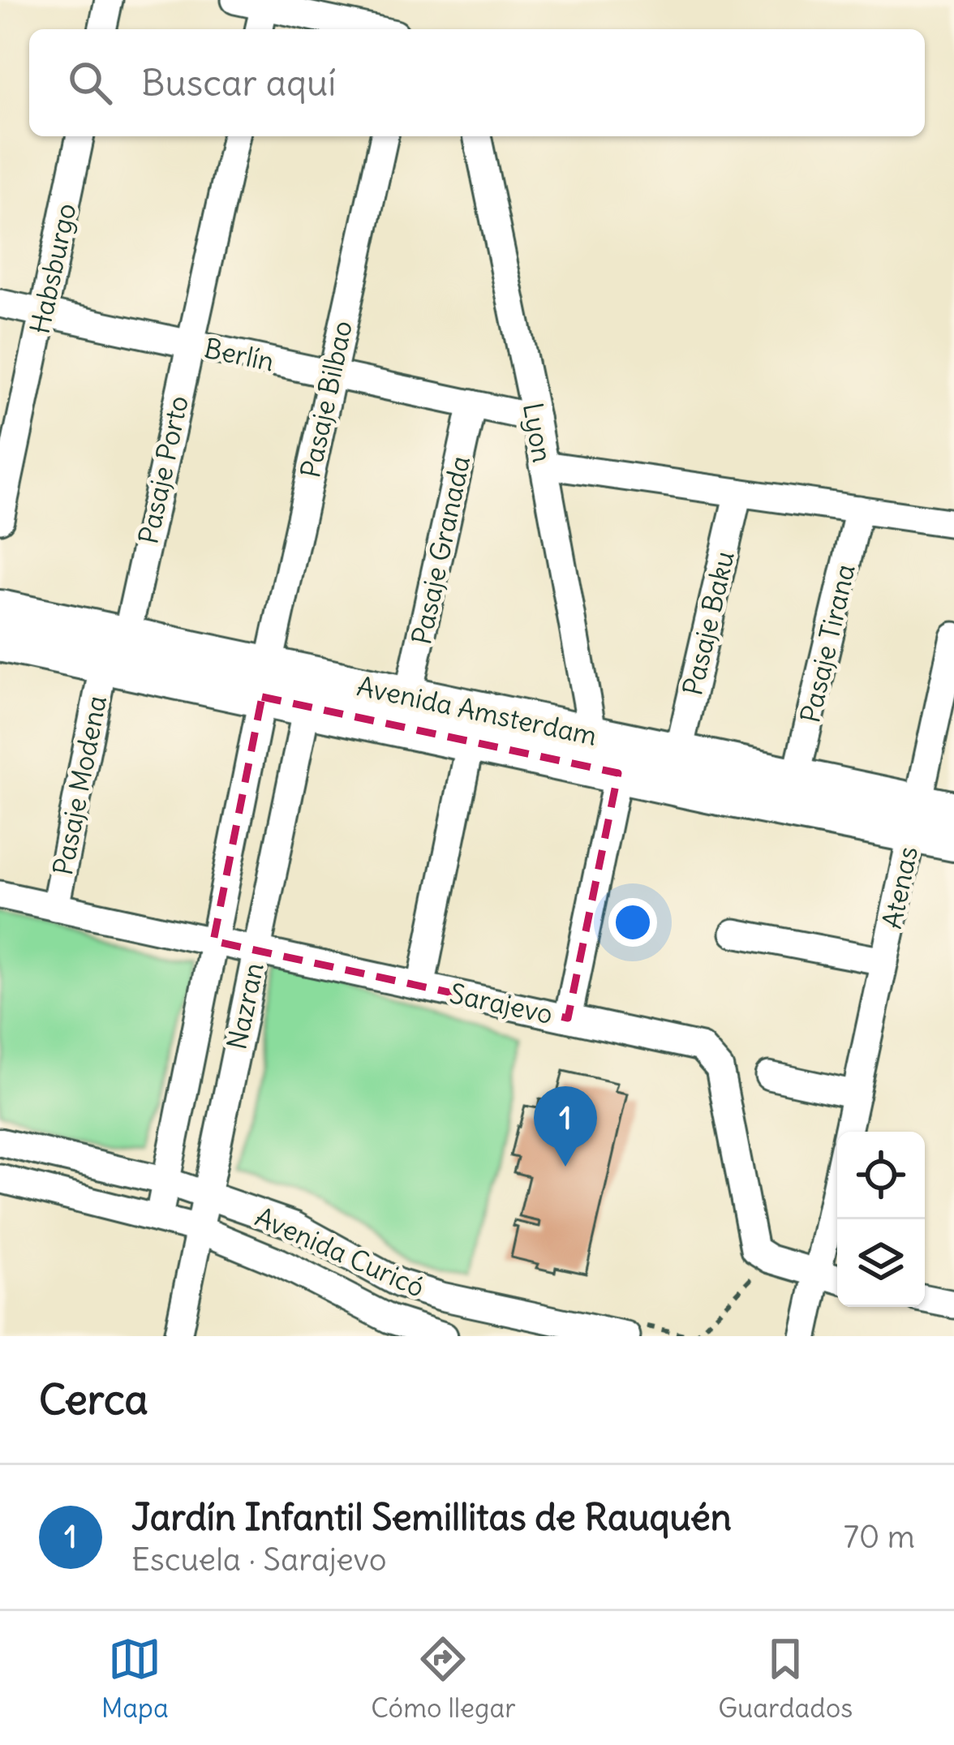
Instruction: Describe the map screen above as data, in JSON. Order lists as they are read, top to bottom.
{
  "streets": {
    "street": [
      "Habsburgo",
      "Berlín",
      "Pasaje Bilbao",
      "Lyon",
      "Pasaje Porto",
      "Pasaje Granada",
      "Pasaje Baku",
      "Pasaje Tirana",
      "Avenida Amsterdam",
      "Pasaje Modena",
      "Atenas",
      "Sarajevo",
      "Nazran",
      "Avenida Curicó"
    ]
  },
  "crossings": [
    ["Habsburgo", "Berlín"],
    ["Berlín", "Pasaje Bilbao"],
    ["Berlín", "Lyon"],
    ["Berlín", "Pasaje Porto"],
    ["Berlín", "Pasaje Granada"],
    ["Pasaje Bilbao", "Avenida Amsterdam"],
    ["Pasaje Bilbao", "Nazran"],
    ["Lyon", "Avenida Amsterdam"],
    ["Pasaje Porto", "Avenida Amsterdam"],
    ["Pasaje Porto", "Pasaje Modena"],
    ["Pasaje Granada", "Avenida Amsterdam"],
    ["Pasaje Baku", "Avenida Amsterdam"],
    ["Pasaje Tirana", "Avenida Amsterdam"],
    ["Avenida Amsterdam", "Pasaje Modena"],
    ["Avenida Amsterdam", "Atenas"],
    ["Avenida Amsterdam", "Nazran"],
    ["Pasaje Modena", "Sarajevo"],
    ["Sarajevo", "Nazran"],
    ["Nazran", "Avenida Curicó"]
  ],
  "page": {
    "search": "Buscar aquí",
    "pins": "1",
    "heading": "Cerca",
    "list": [
      {
        "mark": "1",
        "name": "Jardín Infantil Semillitas de Rauquén",
        "note": "Escuela · Sarajevo",
        "value": "70 m"
      }
    ],
    "nav": ["Mapa", "Cómo llegar", "Guardados"]
  }
}
